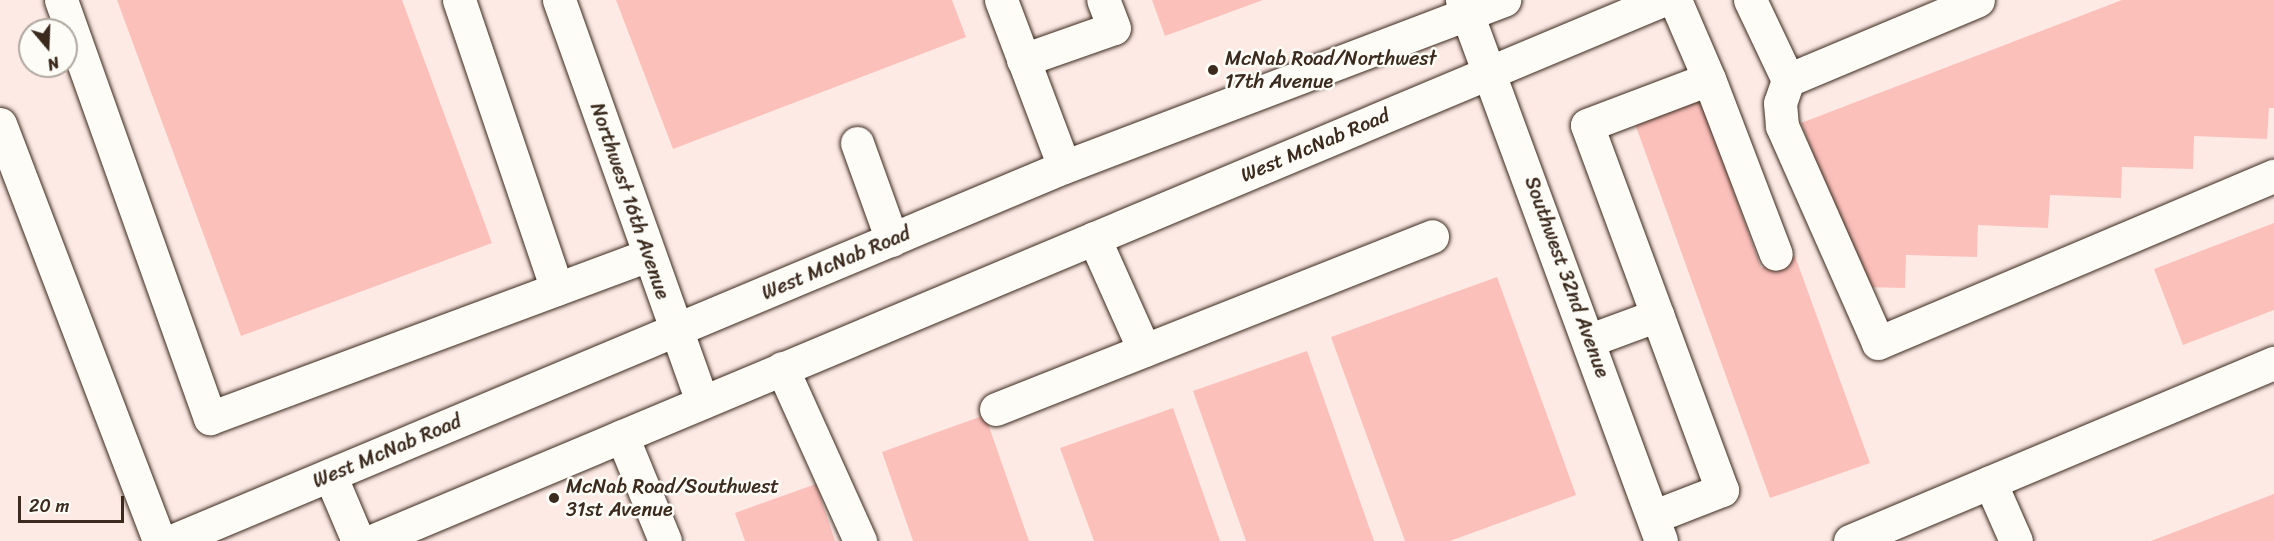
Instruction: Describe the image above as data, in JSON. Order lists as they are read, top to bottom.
{
  "streets": {
    "main road": ["West McNab Road", "Northwest 16th Avenue", "Southwest 32nd Avenue"]
  },
  "crossings": [
    ["West McNab Road", "Northwest 16th Avenue"],
    ["West McNab Road", "Southwest 32nd Avenue"]
  ],
  "places": ["McNab Road/Northwest 17th Avenue", "McNab Road/Southwest 31st Avenue"],
  "scale_bar": "20 m",
  "north": "bottom"
}
